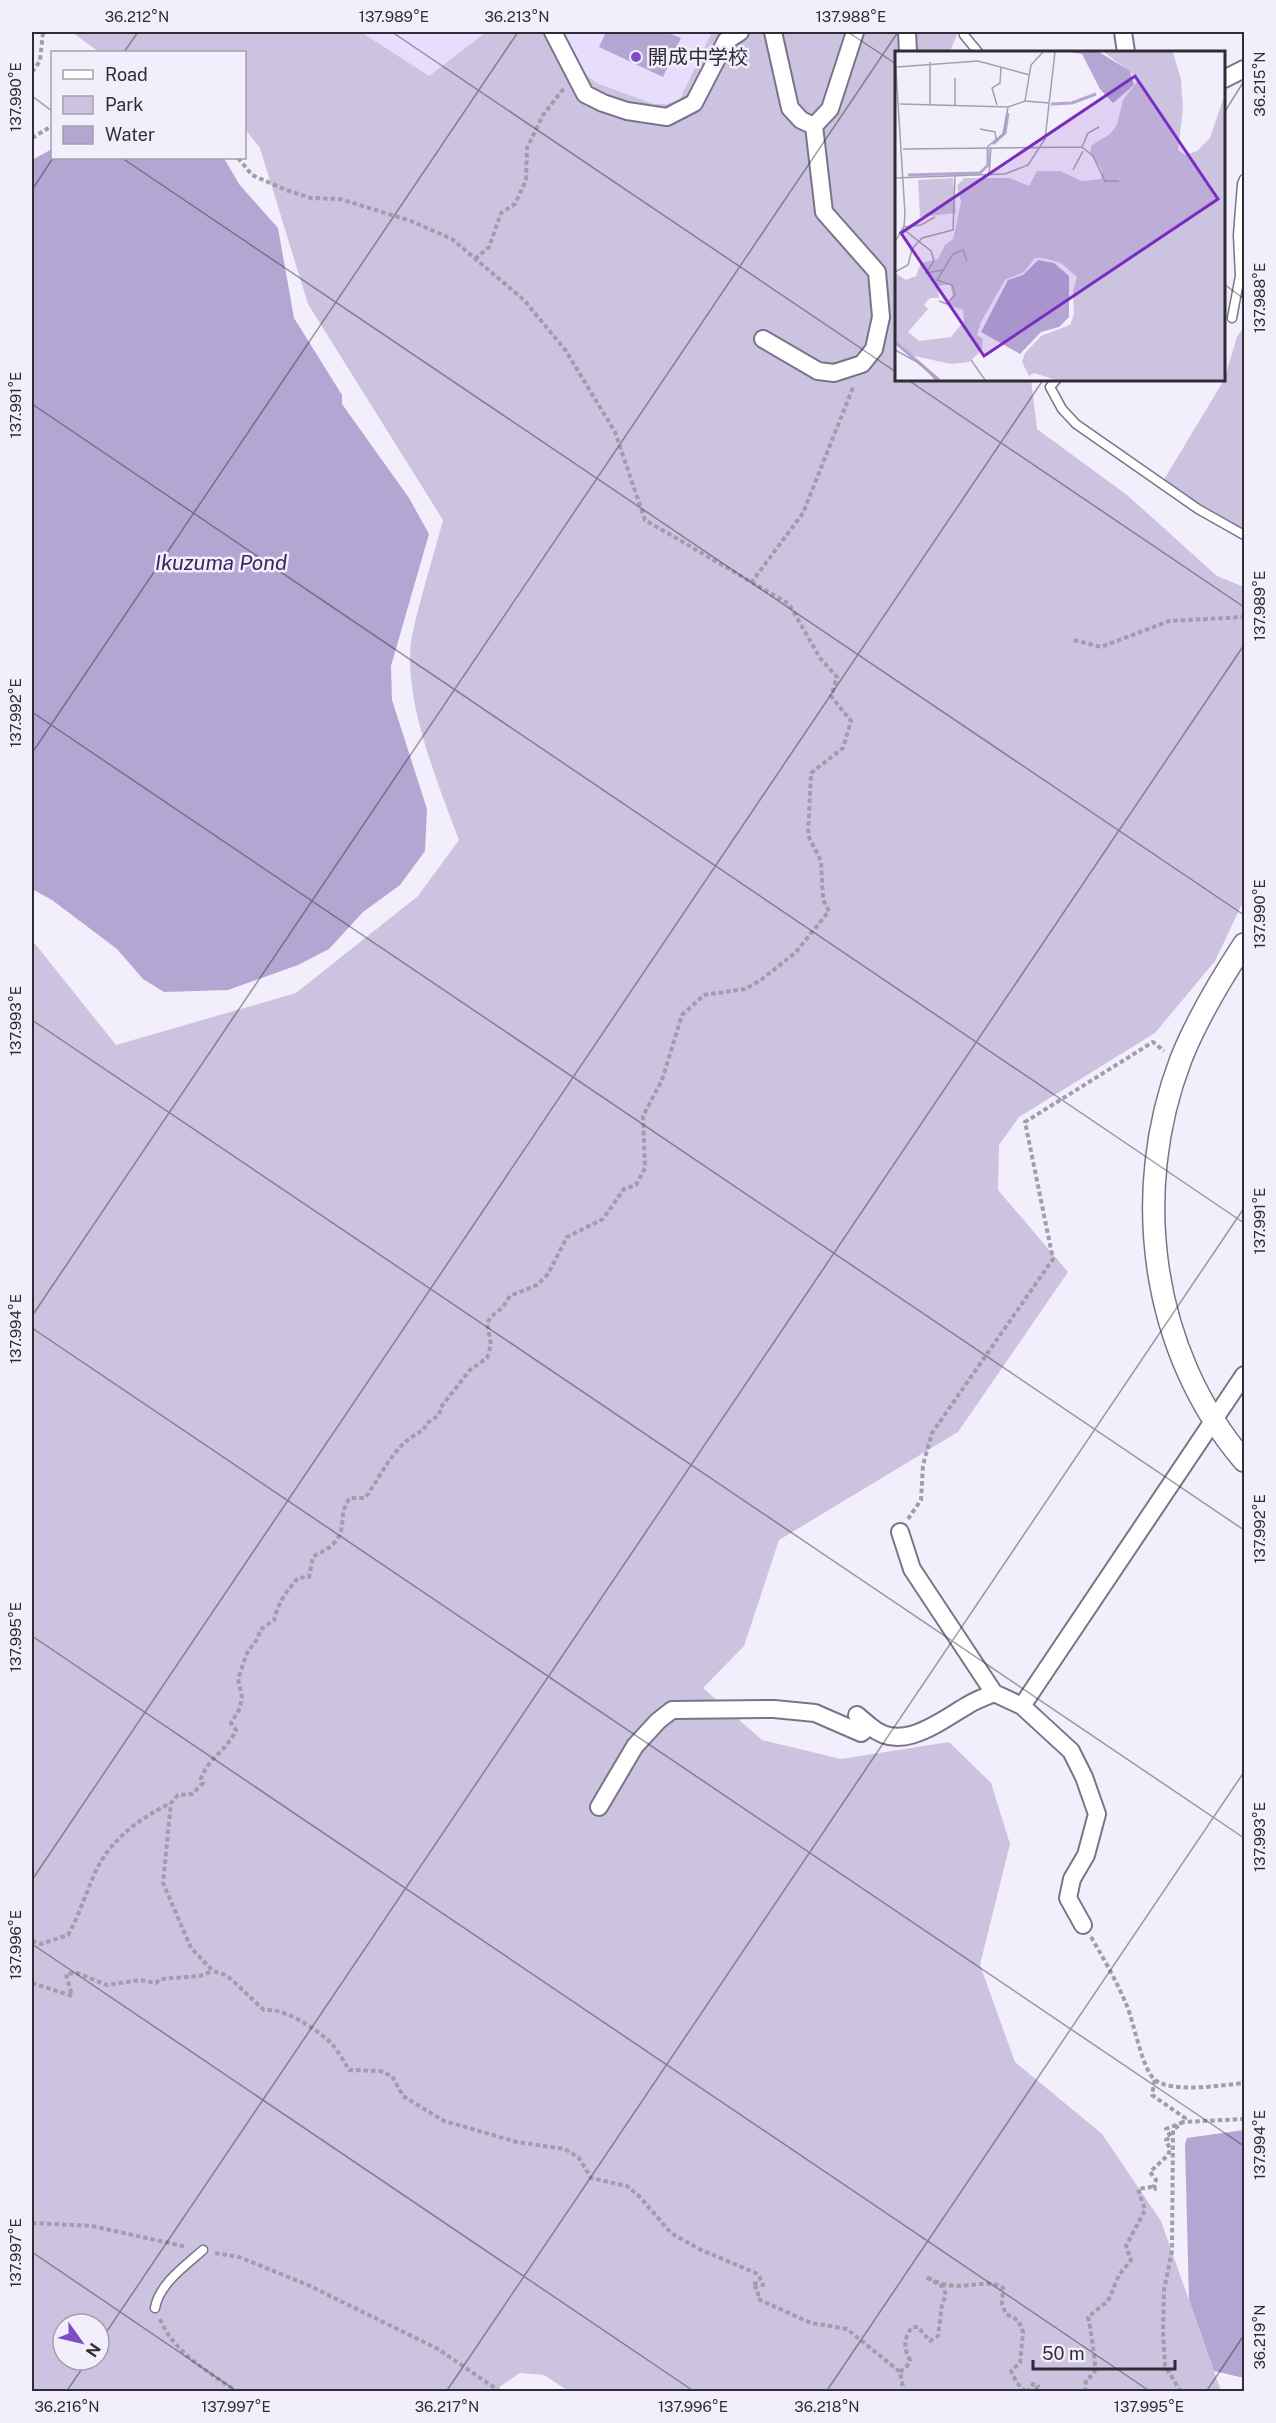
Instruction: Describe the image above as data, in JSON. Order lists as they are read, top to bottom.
{
  "water": ["Ikuzuma Pond"],
  "places": ["開成中学校"],
  "legend": ["Road", "Park", "Water"],
  "scale_bar": "50 m",
  "north": "bottom right",
  "coordinates": [
    "36.212°N",
    "137.989°E",
    "36.213°N",
    "137.988°E",
    "36.215°N",
    "137.990°E",
    "137.991°E",
    "137.992°E",
    "137.993°E",
    "137.994°E",
    "137.995°E",
    "137.996°E",
    "137.997°E",
    "36.219°N",
    "36.216°N",
    "36.217°N",
    "36.218°N"
  ]
}
